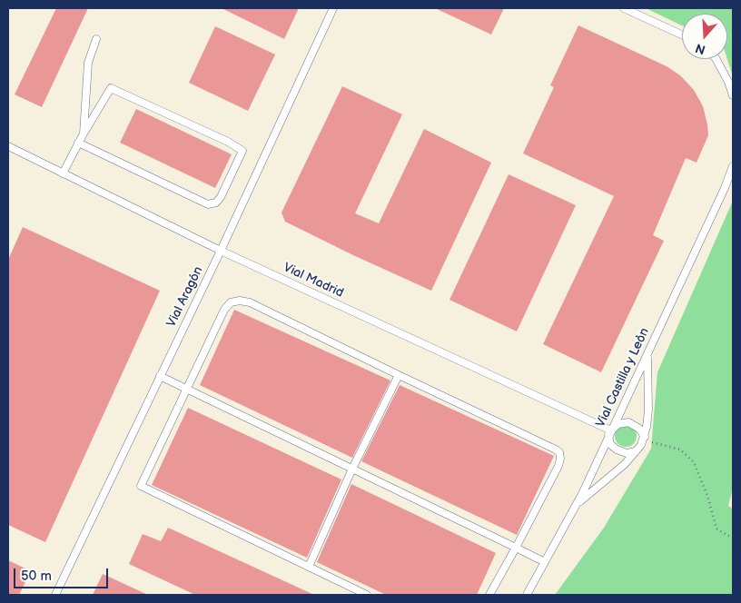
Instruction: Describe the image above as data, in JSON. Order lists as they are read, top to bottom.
{
  "streets": {
    "lane": ["Vial Madrid", "Vial Aragón", "Vial Castilla y Leòn"]
  },
  "crossings": [
    ["Vial Madrid", "Vial Aragón"],
    ["Vial Madrid", "Vial Castilla y Leòn"]
  ],
  "scale_bar": "50 m",
  "north": "bottom"
}
